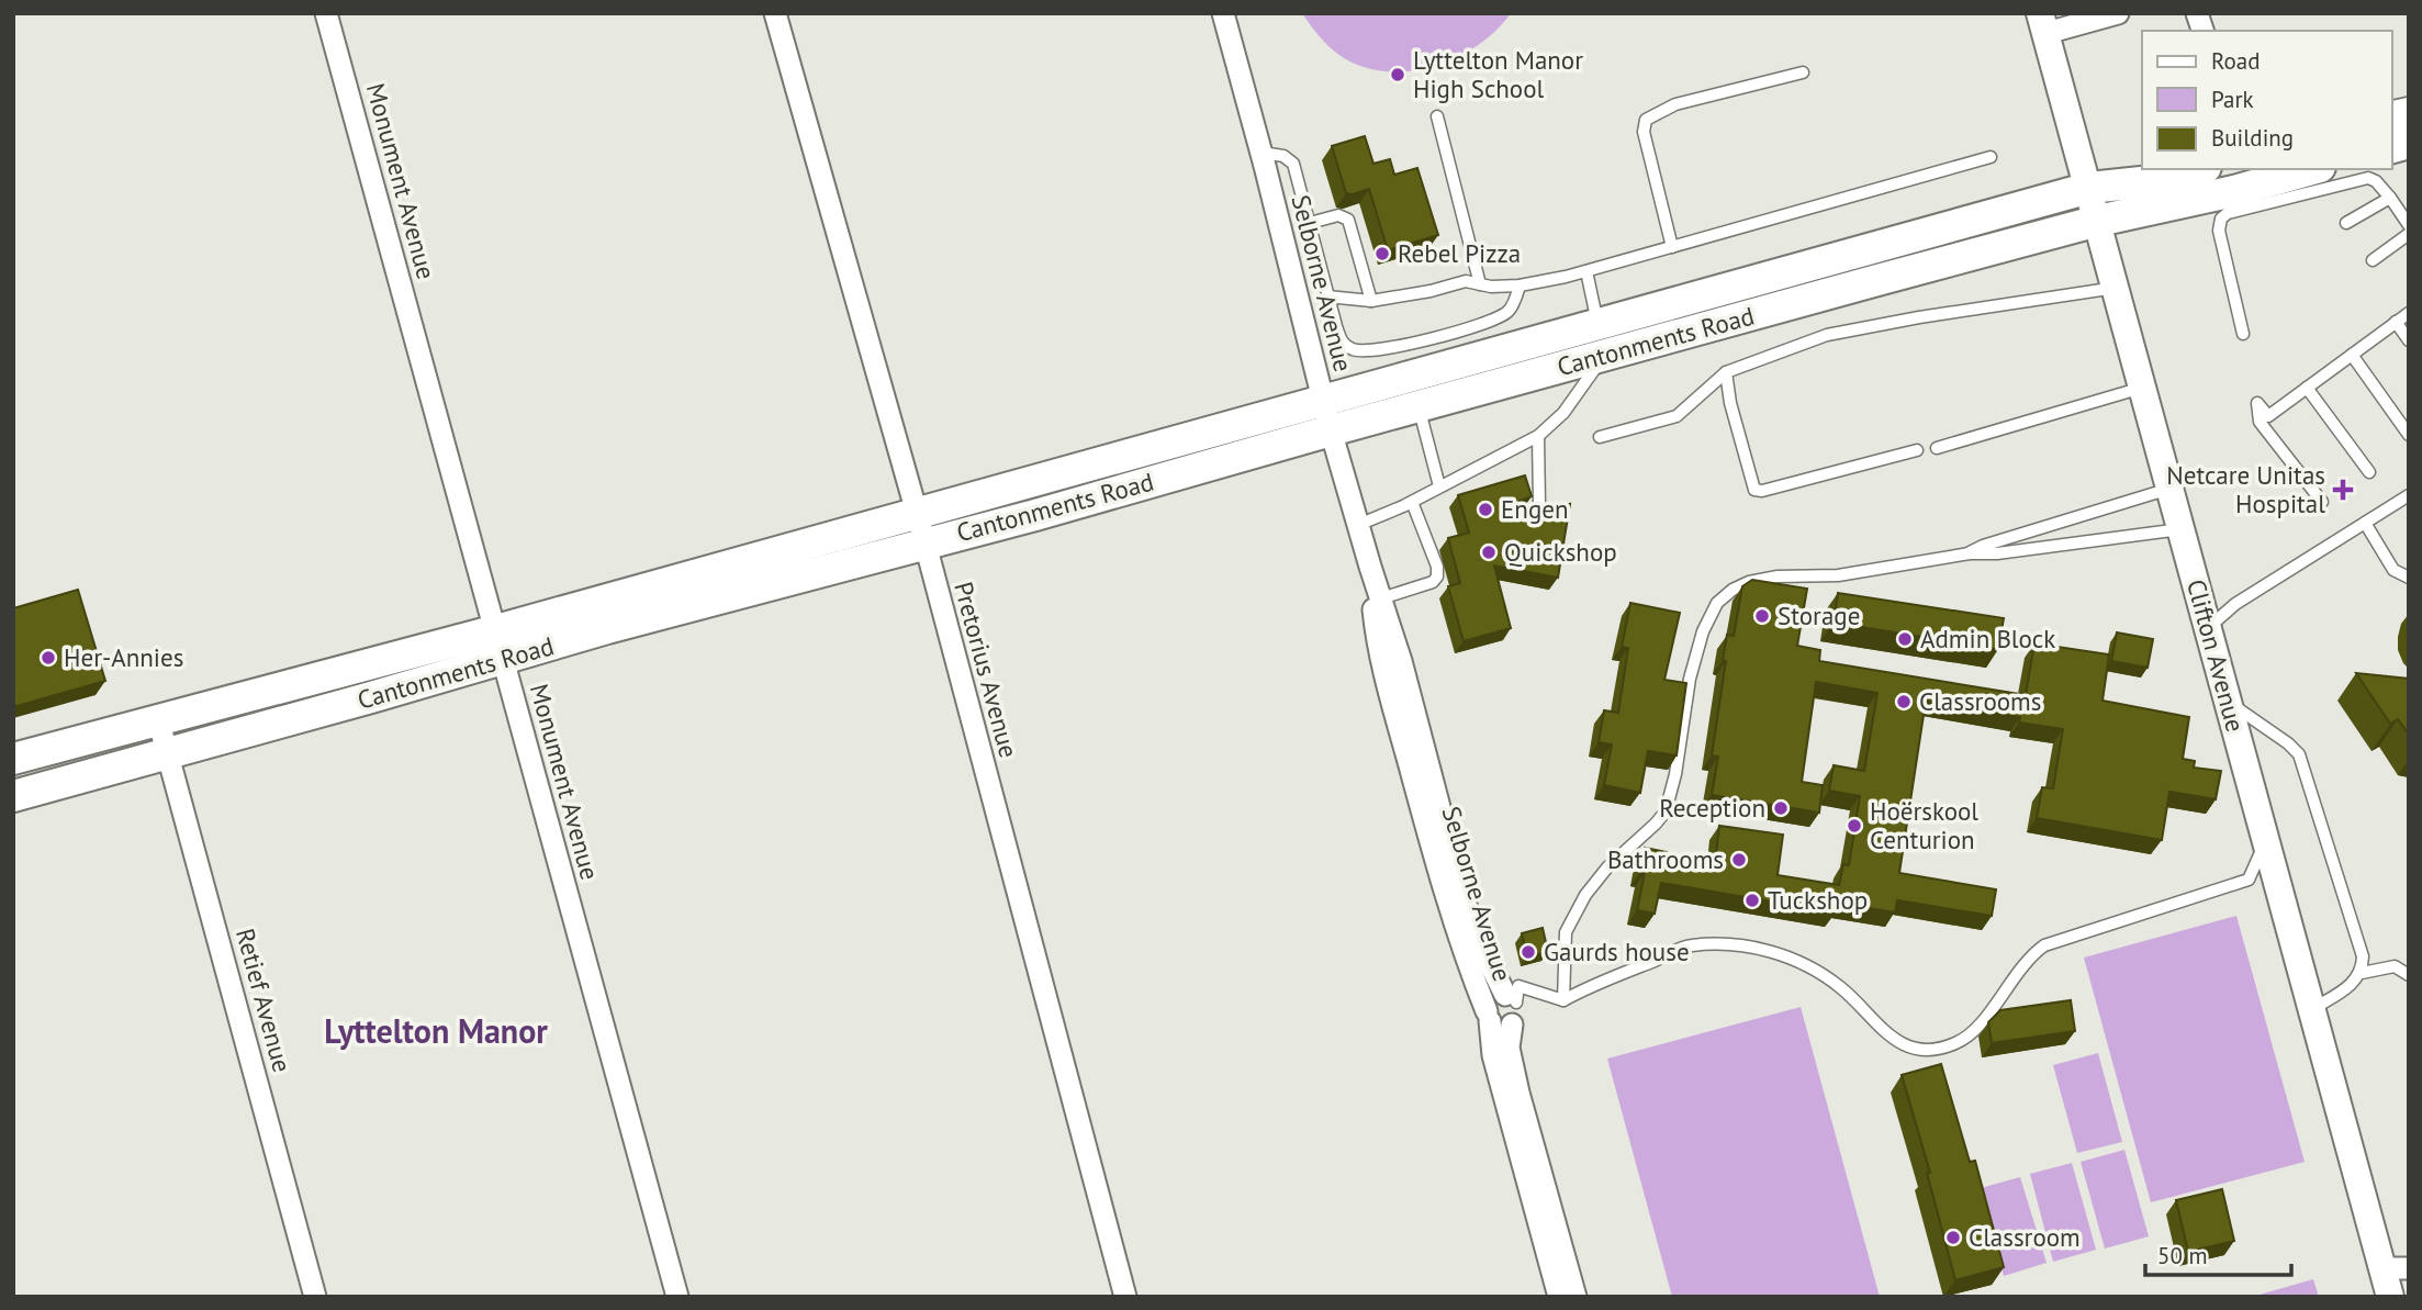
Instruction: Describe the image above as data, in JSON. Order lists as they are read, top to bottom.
{
  "streets": {
    "main road": ["Cantonments Road"],
    "street": [
      "Monument Avenue",
      "Selborne Avenue",
      "Clifton Avenue",
      "Pretorius Avenue",
      "Retief Avenue"
    ]
  },
  "crossings": [
    ["Monument Avenue", "Cantonments Road"],
    ["Selborne Avenue", "Cantonments Road"],
    ["Cantonments Road", "Clifton Avenue"],
    ["Cantonments Road", "Pretorius Avenue"],
    ["Cantonments Road", "Retief Avenue"]
  ],
  "districts": ["Lyttelton Manor"],
  "places": {
    "other": [
      "Lyttelton Manor High School",
      "Rebel Pizza",
      "Engen",
      "Quickshop",
      "Storage",
      "Admin Block",
      "Her-Annies",
      "Classrooms",
      "Reception",
      "Hoërskool Centurion",
      "Bathrooms",
      "Tuckshop",
      "Gaurds house",
      "Classroom"
    ],
    "health": ["Netcare Unitas Hospital"]
  },
  "legend": ["Road", "Park", "Building"],
  "scale_bar": "50 m"
}
